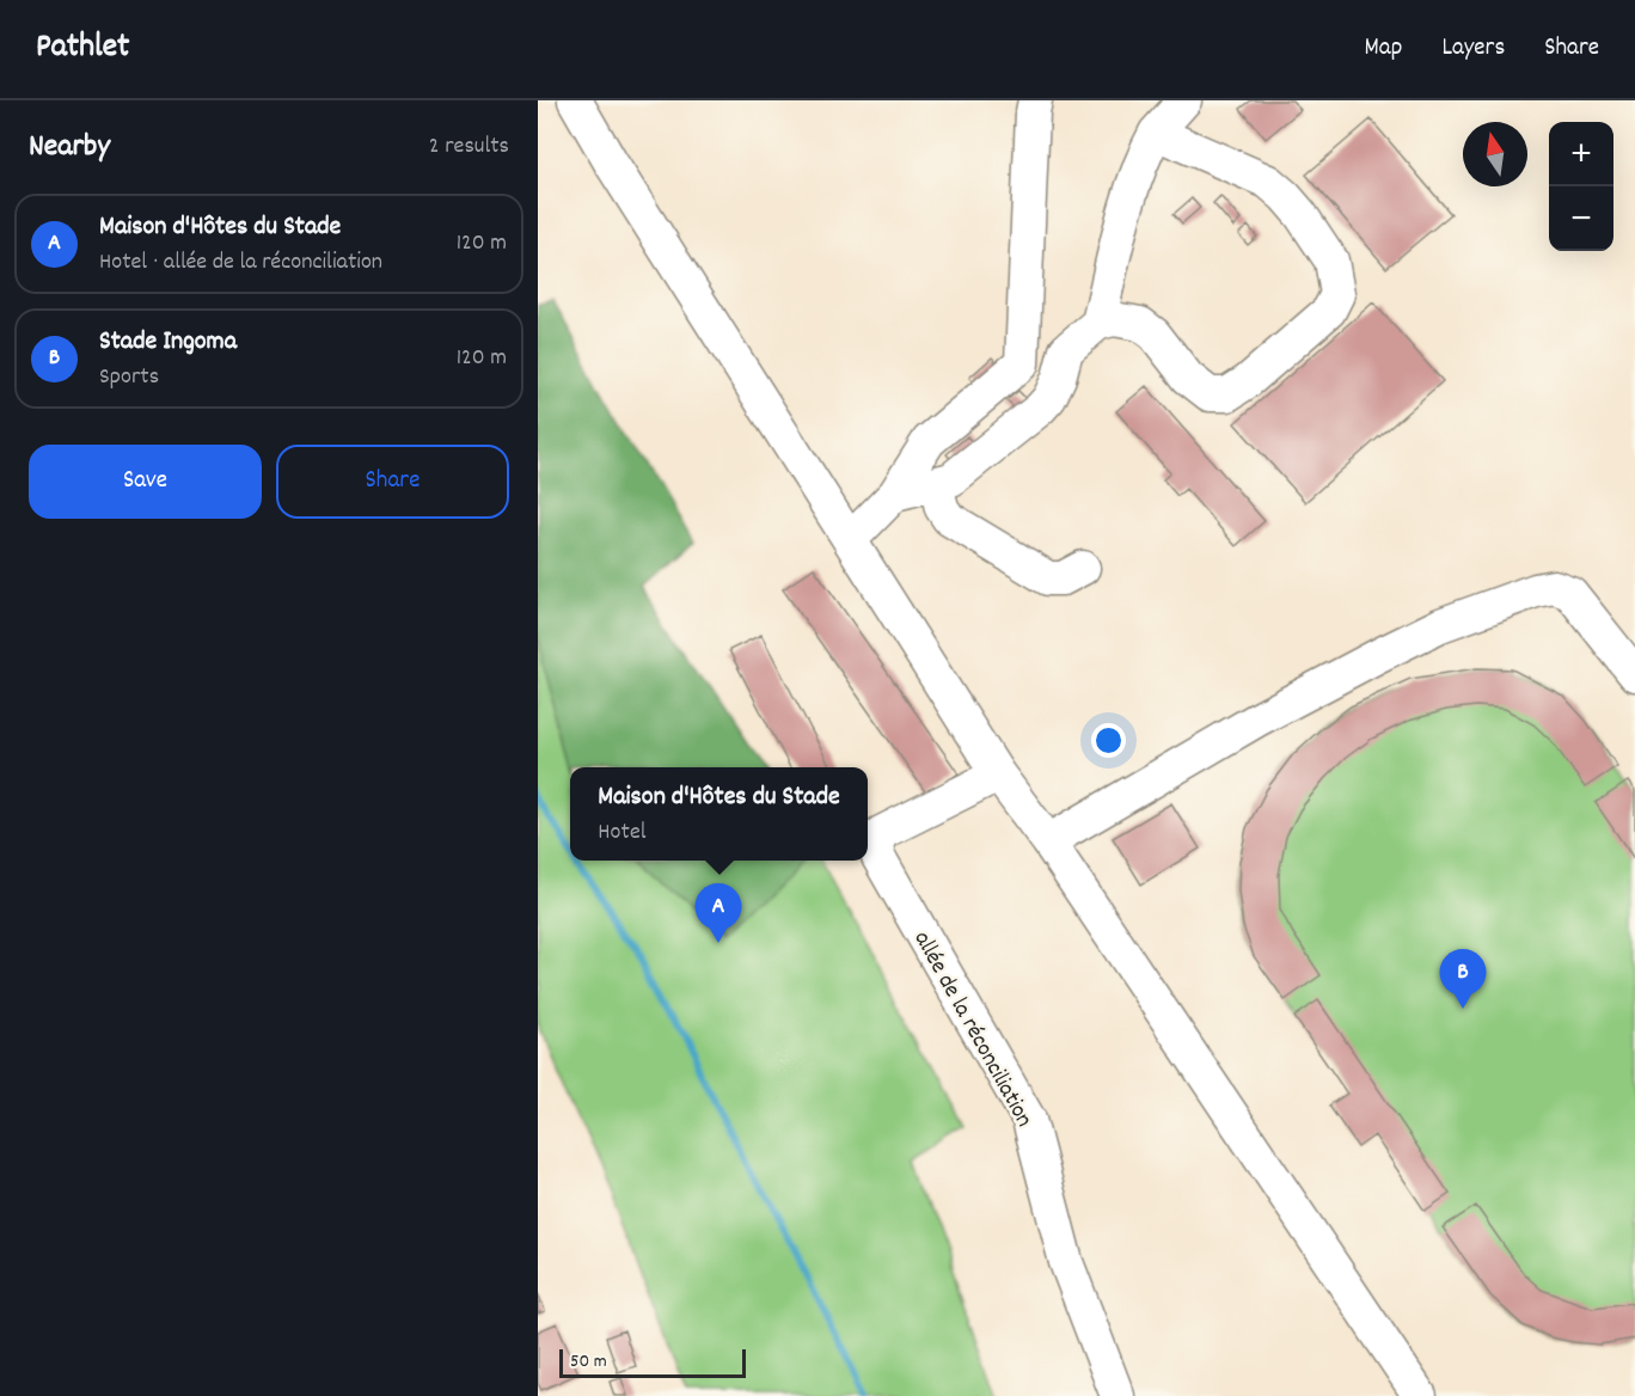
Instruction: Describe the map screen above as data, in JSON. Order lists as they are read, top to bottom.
{
  "streets": {
    "street": ["allée de la réconciliation"]
  },
  "scale_bar": "50 m",
  "north": "top",
  "page": {
    "header": "Pathlet",
    "nav": ["Map", "Layers", "Share"],
    "heading": ["Nearby", "2 results"],
    "map_buttons": ["+", "−"],
    "list": [
      {
        "mark": "A",
        "name": "Maison d'Hôtes du Stade",
        "note": "Hotel · allée de la réconciliation",
        "value": "120 m"
      },
      {
        "mark": "B",
        "name": "Stade Ingoma",
        "note": "Sports",
        "value": "120 m"
      }
    ],
    "buttons": ["Save", "Share"],
    "popup": ["Maison d'Hôtes du Stade", "Hotel"],
    "pins": ["A", "B"],
    "scale": "50 m"
  }
}
